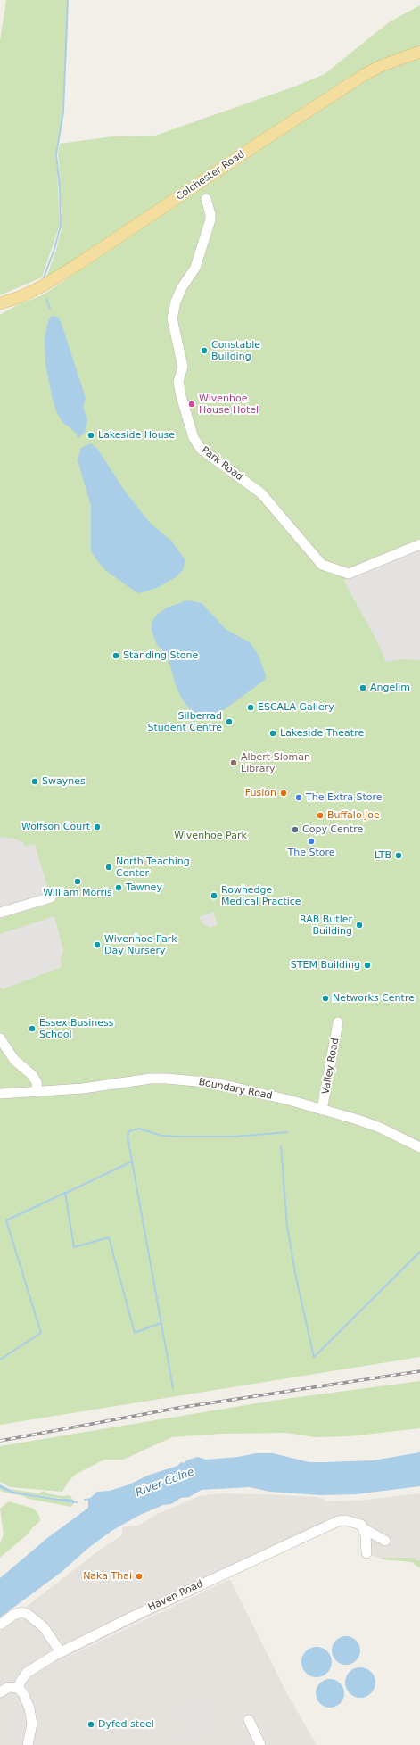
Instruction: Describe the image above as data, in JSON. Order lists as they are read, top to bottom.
{
  "streets": {
    "main road": ["Colchester Road"],
    "street": [
      "Park Road",
      "Valley Road",
      "Boundary Road",
      "Haven Road"
    ]
  },
  "crossings": [
    ["Valley Road", "Boundary Road"]
  ],
  "water": ["River Colne"],
  "parks": ["Wivenhoe Park"],
  "places": [
    "Constable Building",
    "Wivenhoe House Hotel",
    "Lakeside House",
    "Standing Stone",
    "Angelim",
    "ESCALA Gallery",
    "Silberrad Student Centre",
    "Lakeside Theatre",
    "Albert Sloman Library",
    "Swaynes",
    "Fusion",
    "The Extra Store",
    "Buffalo Joe",
    "Wolfson Court",
    "Copy Centre",
    "The Store",
    "LTB",
    "North Teaching Center",
    "William Morris",
    "Tawney",
    "Rowhedge Medical Practice",
    "RAB Butler Building",
    "Wivenhoe Park Day Nursery",
    "STEM Building",
    "Networks Centre",
    "Essex Business School",
    "Naka Thai",
    "Dyfed steel"
  ]
}
